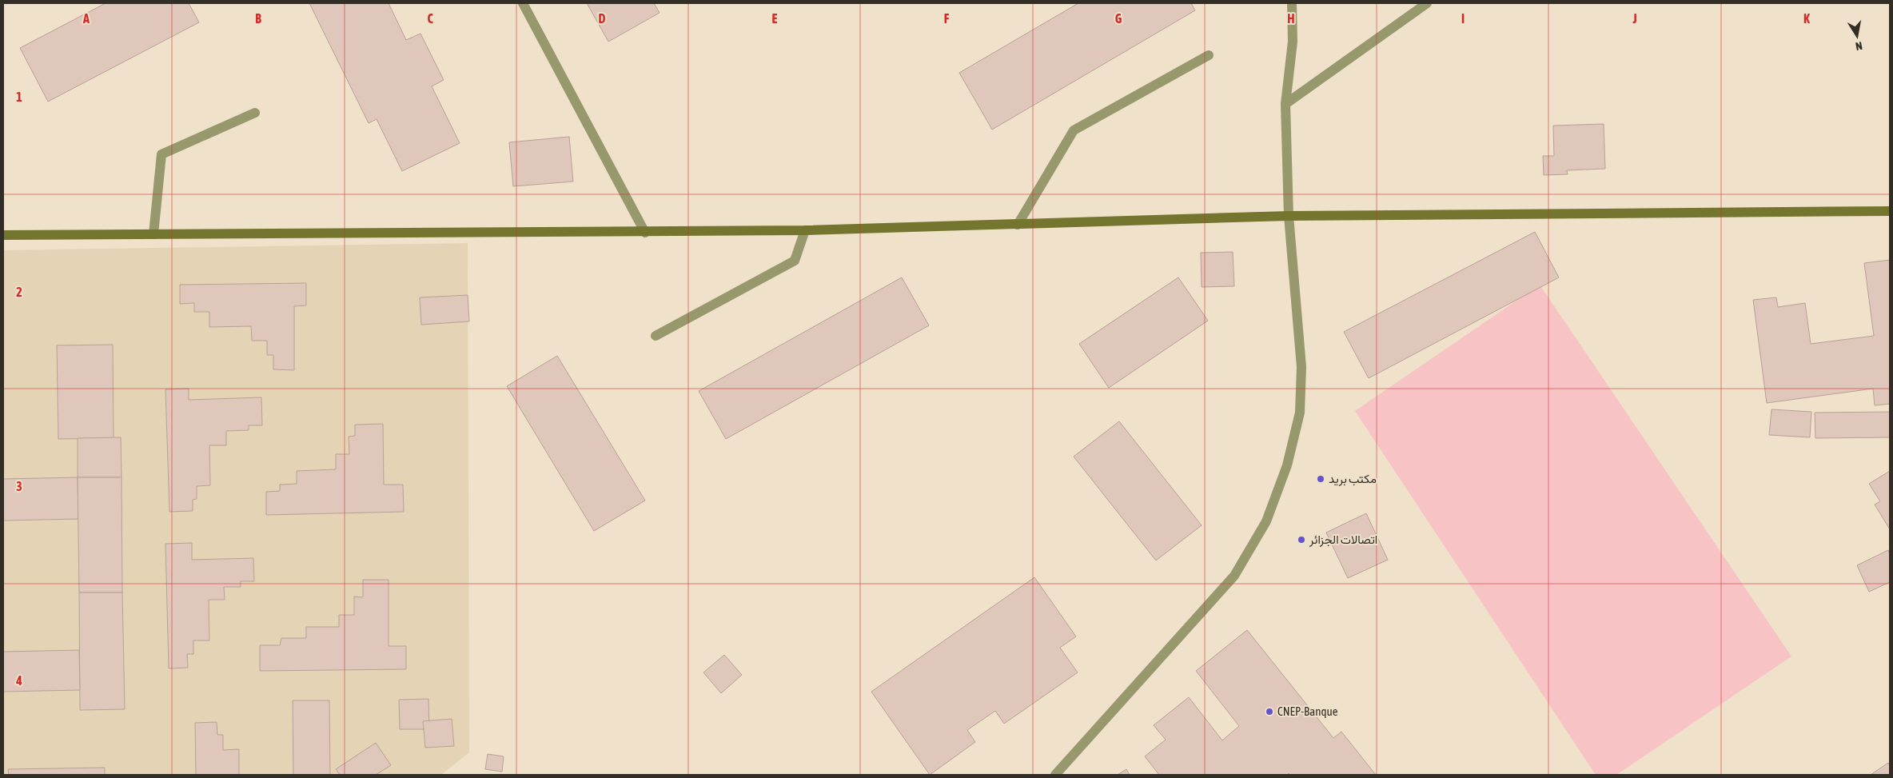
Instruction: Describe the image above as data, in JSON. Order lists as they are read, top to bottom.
{
  "places": ["مكتب بريد", "اتصالات الجزائر", "CNEP-Banque"],
  "north": "bottom",
  "grid": {
    "columns": [
      "A",
      "B",
      "C",
      "D",
      "E",
      "F",
      "G",
      "H",
      "I",
      "J",
      "K"
    ],
    "rows": [
      "1",
      "2",
      "3",
      "4"
    ]
  }
}
